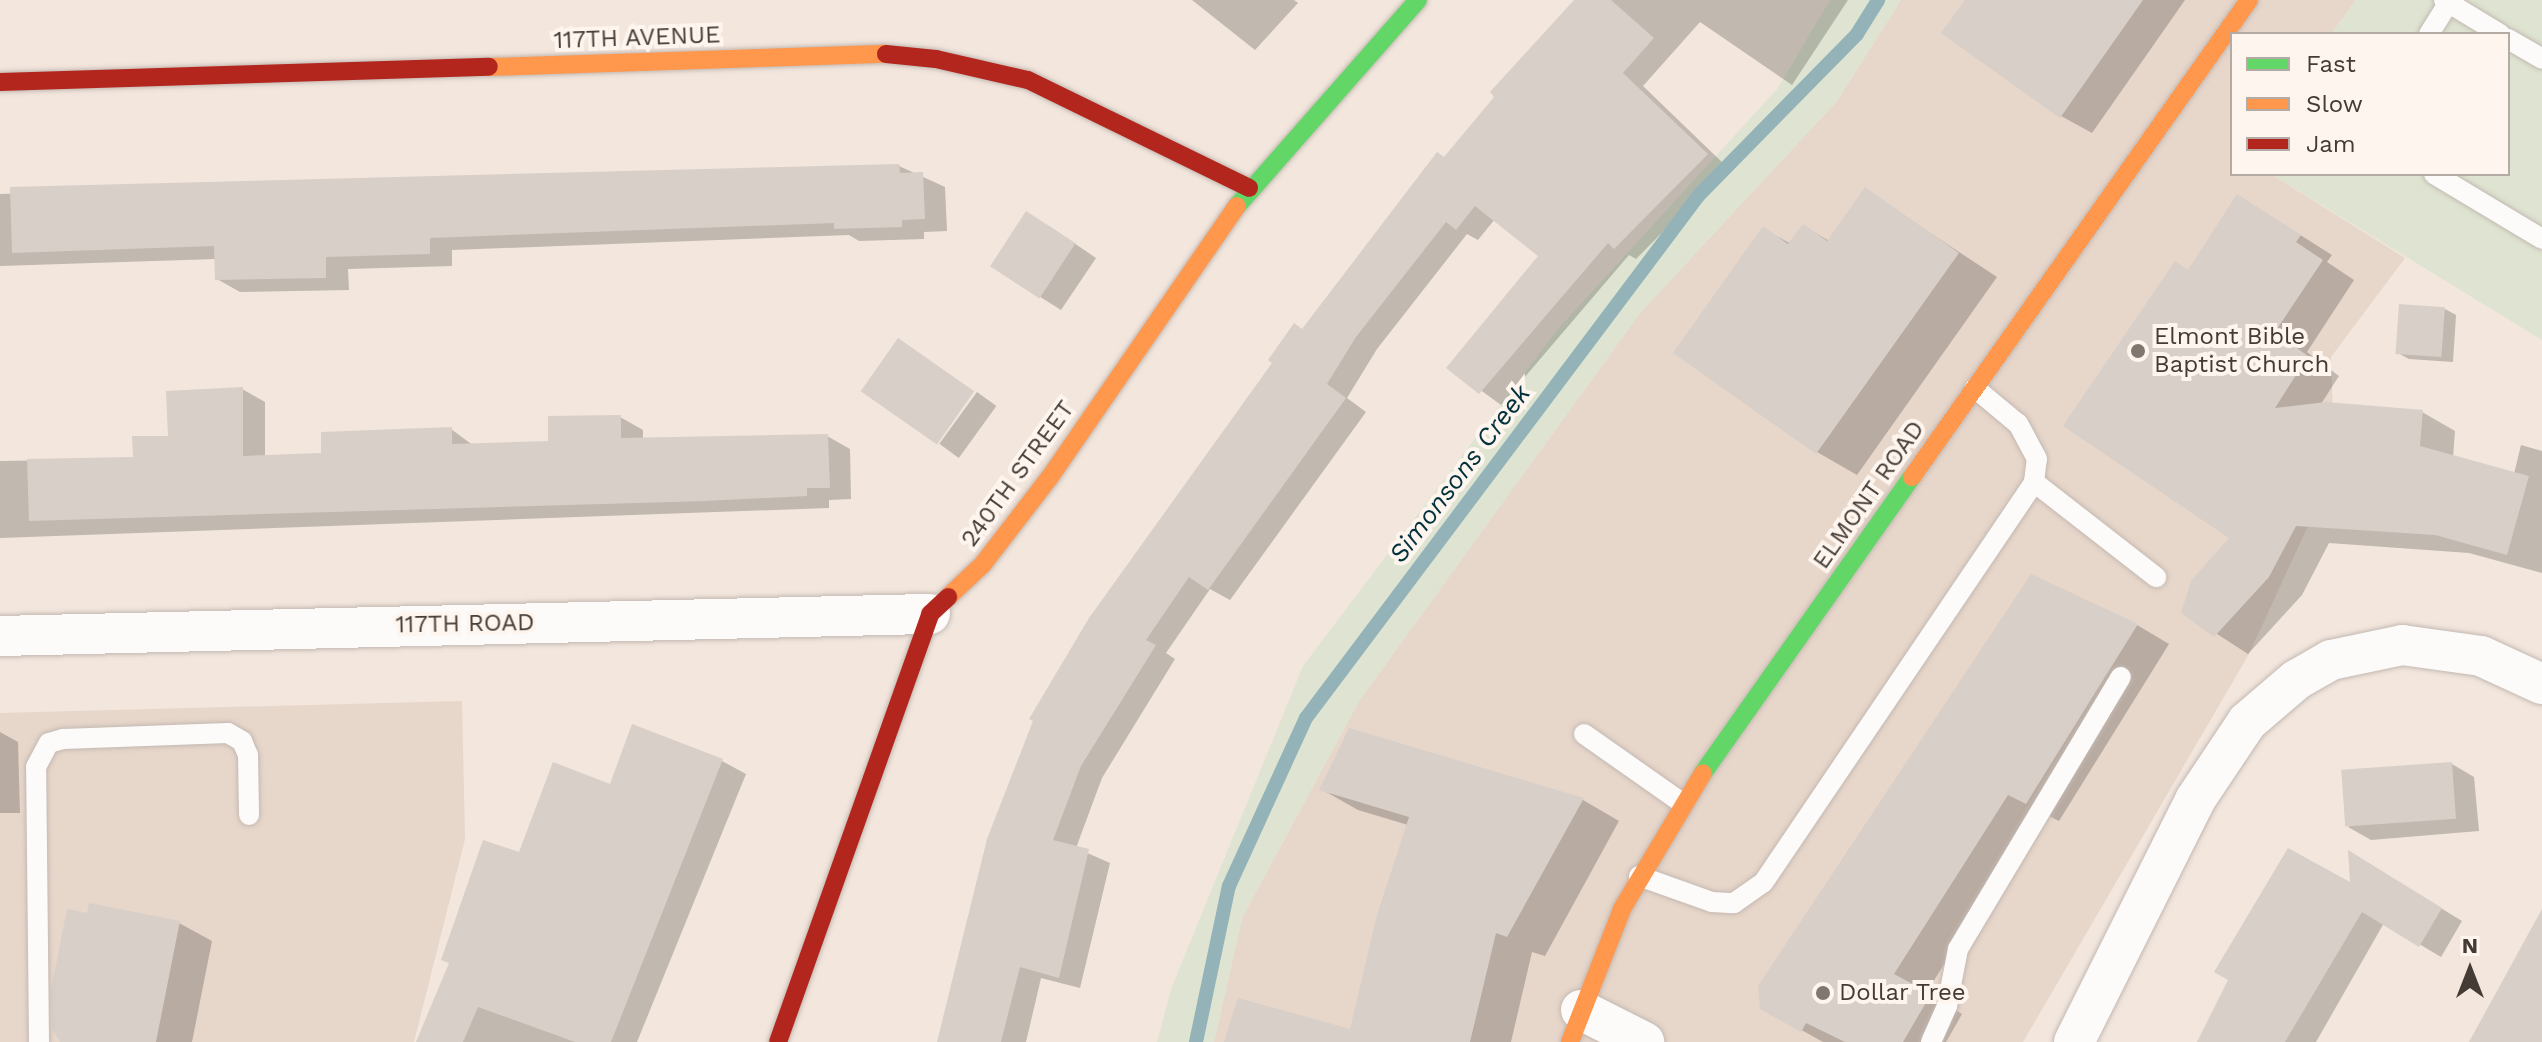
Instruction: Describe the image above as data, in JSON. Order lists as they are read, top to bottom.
{
  "streets": {
    "street": [
      "117TH AVENUE",
      "240TH STREET",
      "ELMONT ROAD",
      "117TH ROAD"
    ]
  },
  "crossings": [
    ["117TH AVENUE", "240TH STREET"],
    ["240TH STREET", "117TH ROAD"]
  ],
  "water": ["Simonsons Creek"],
  "places": ["Elmont Bible Baptist Church", "Dollar Tree"],
  "legend": ["Fast", "Slow", "Jam"],
  "north": "top"
}
